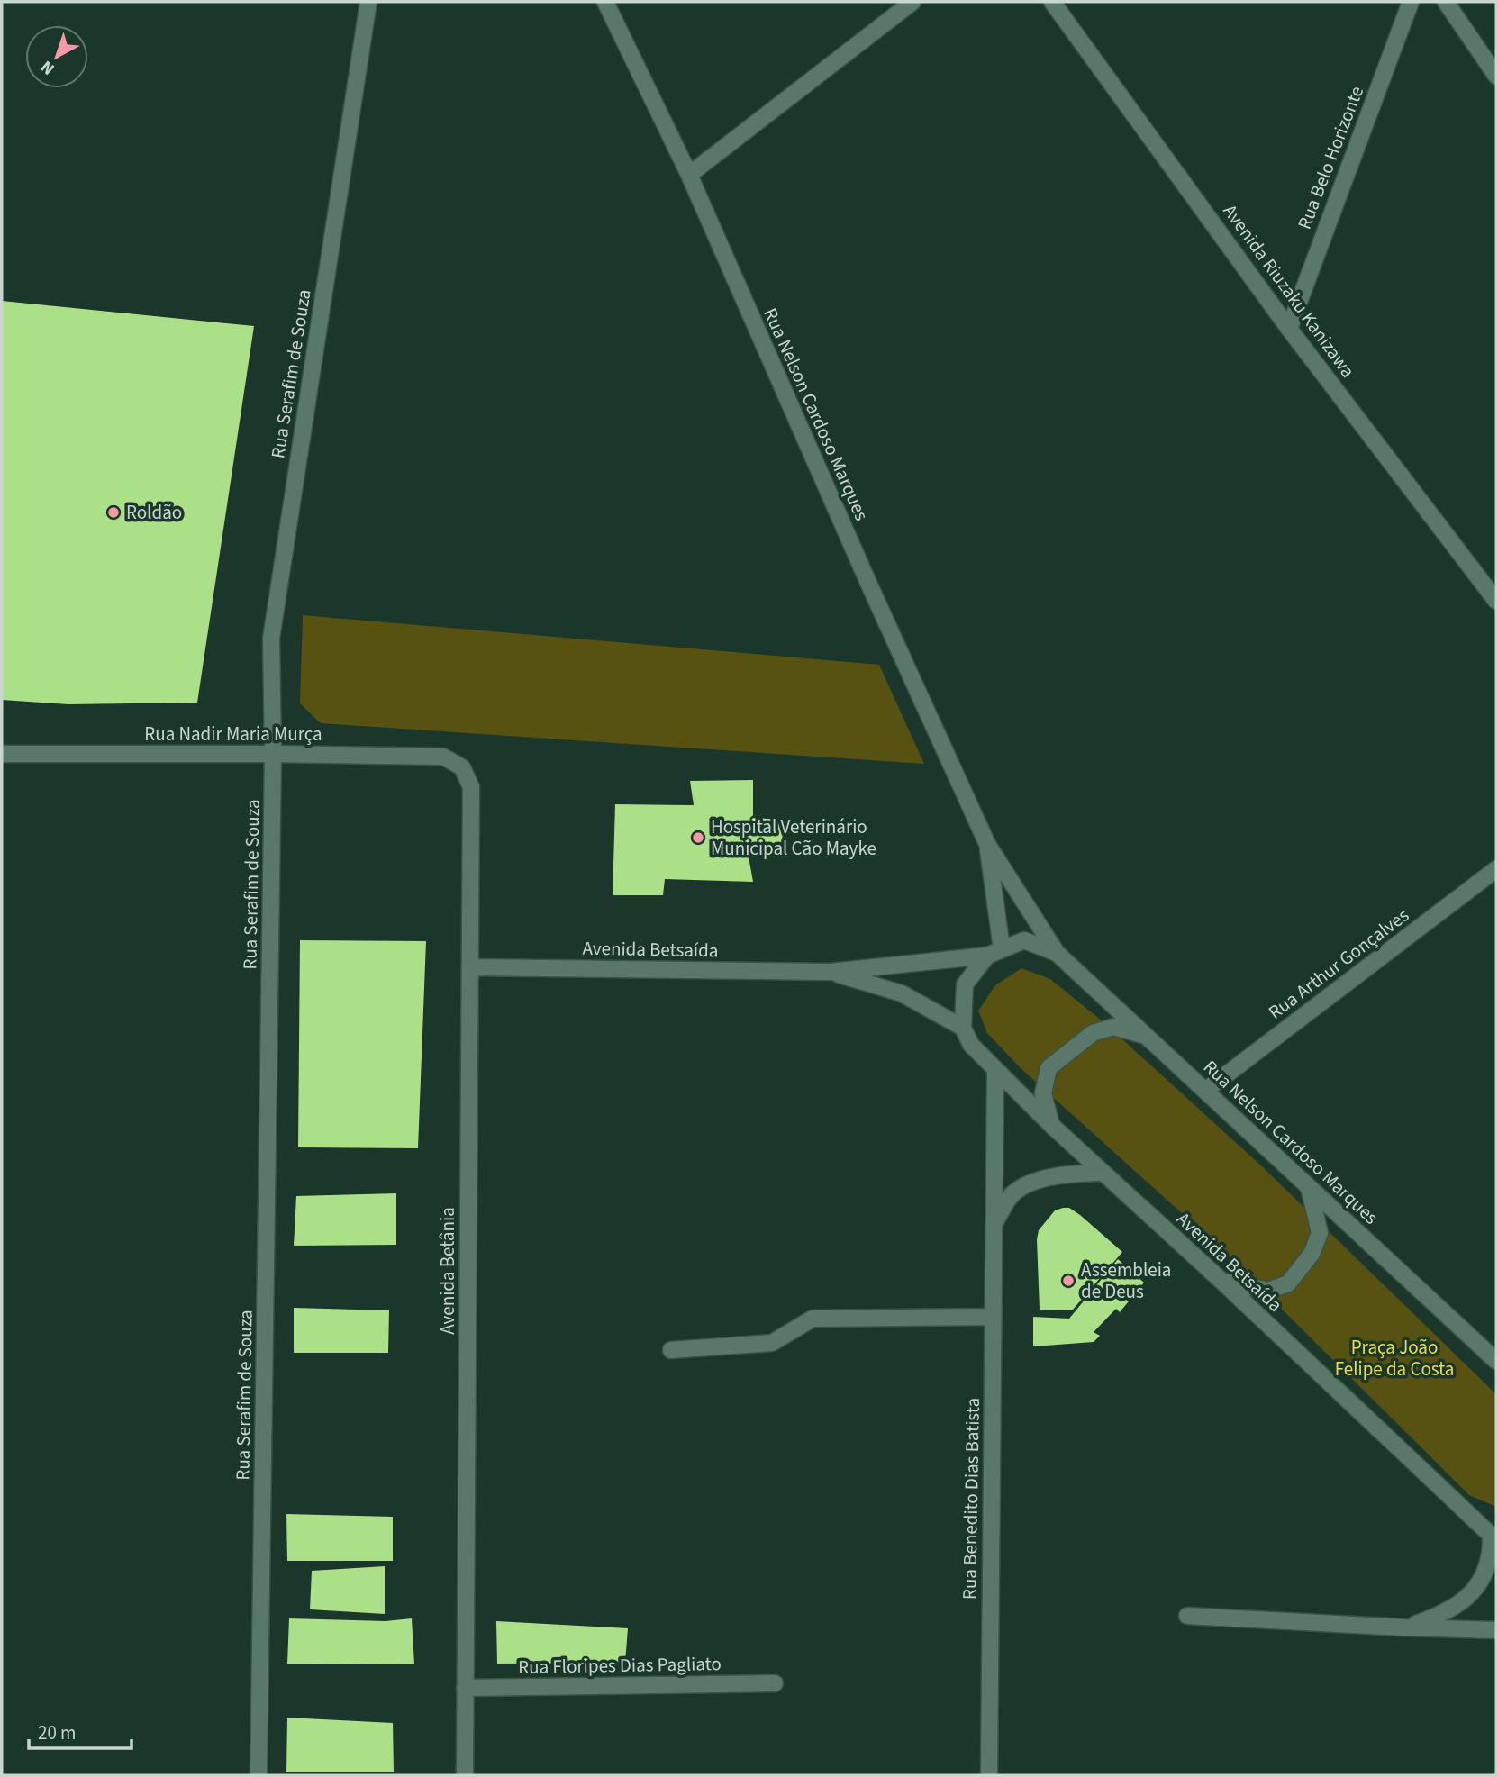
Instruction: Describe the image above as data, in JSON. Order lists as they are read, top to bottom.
{
  "streets": {
    "street": [
      "Rua Belo Horizonte",
      "Avenida Riuzaku Kanizawa",
      "Rua Serafim de Souza",
      "Rua Nelson Cardoso Marques",
      "Rua Nadir Maria Murça",
      "Avenida Betsaída",
      "Rua Arthur Gonçalves",
      "Avenida Betânia",
      "Rua Benedito Dias Batista",
      "Rua Floripes Dias Pagliato"
    ]
  },
  "crossings": [
    ["Rua Belo Horizonte", "Avenida Riuzaku Kanizawa"],
    ["Rua Serafim de Souza", "Rua Nadir Maria Murça"],
    ["Rua Nelson Cardoso Marques", "Avenida Betsaída"],
    ["Rua Nelson Cardoso Marques", "Rua Arthur Gonçalves"],
    ["Rua Nadir Maria Murça", "Avenida Betânia"],
    ["Avenida Betsaída", "Avenida Betânia"],
    ["Avenida Betsaída", "Rua Benedito Dias Batista"],
    ["Avenida Betânia", "Rua Floripes Dias Pagliato"]
  ],
  "parks": ["Praça João Felipe da Costa"],
  "places": ["Roldão", "Hospital Veterinário Municipal Cão Mayke", "Assembleia de Deus"],
  "scale_bar": "20 m",
  "north": "bottom left"
}
